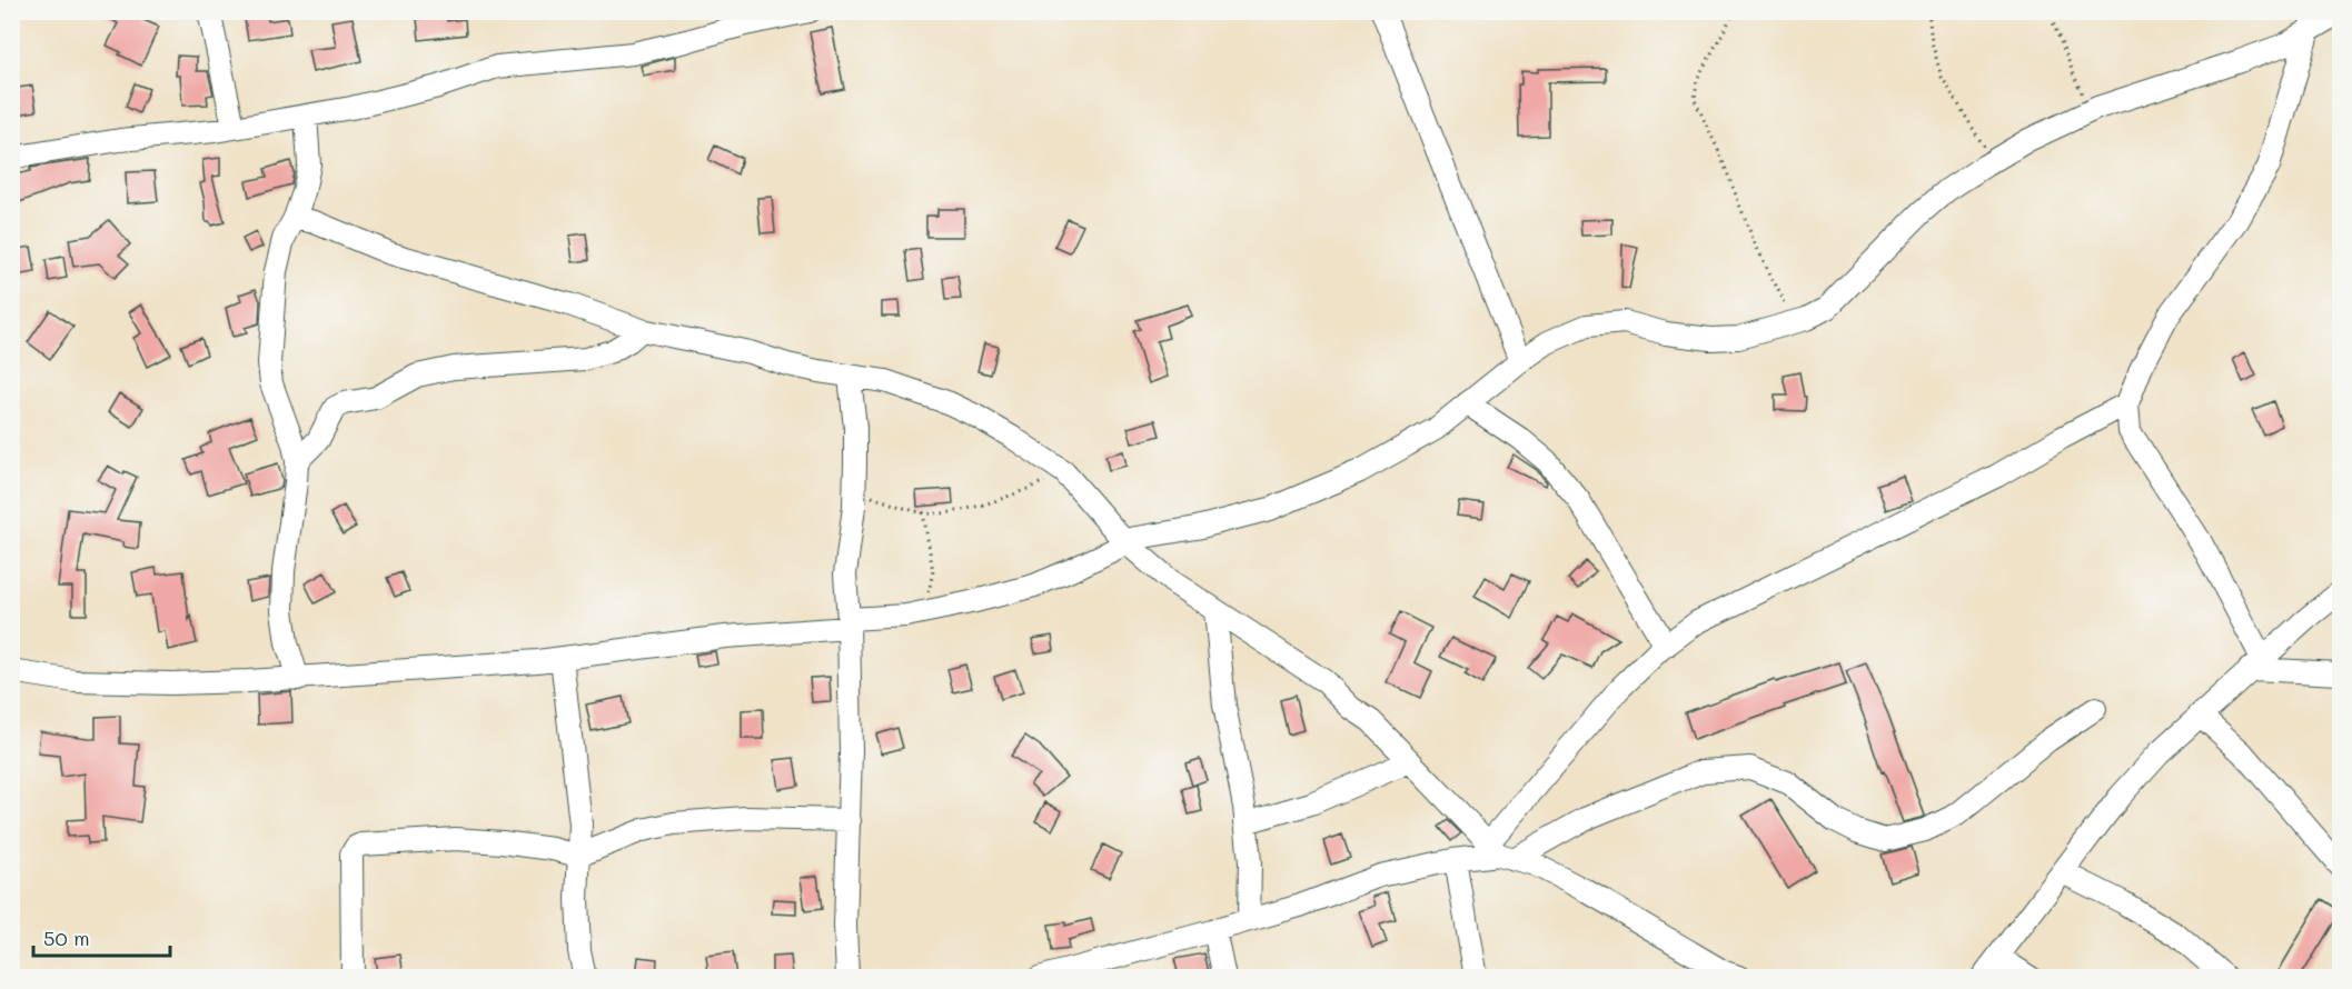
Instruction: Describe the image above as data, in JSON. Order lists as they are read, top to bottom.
{
  "scale_bar": "50 m"
}
